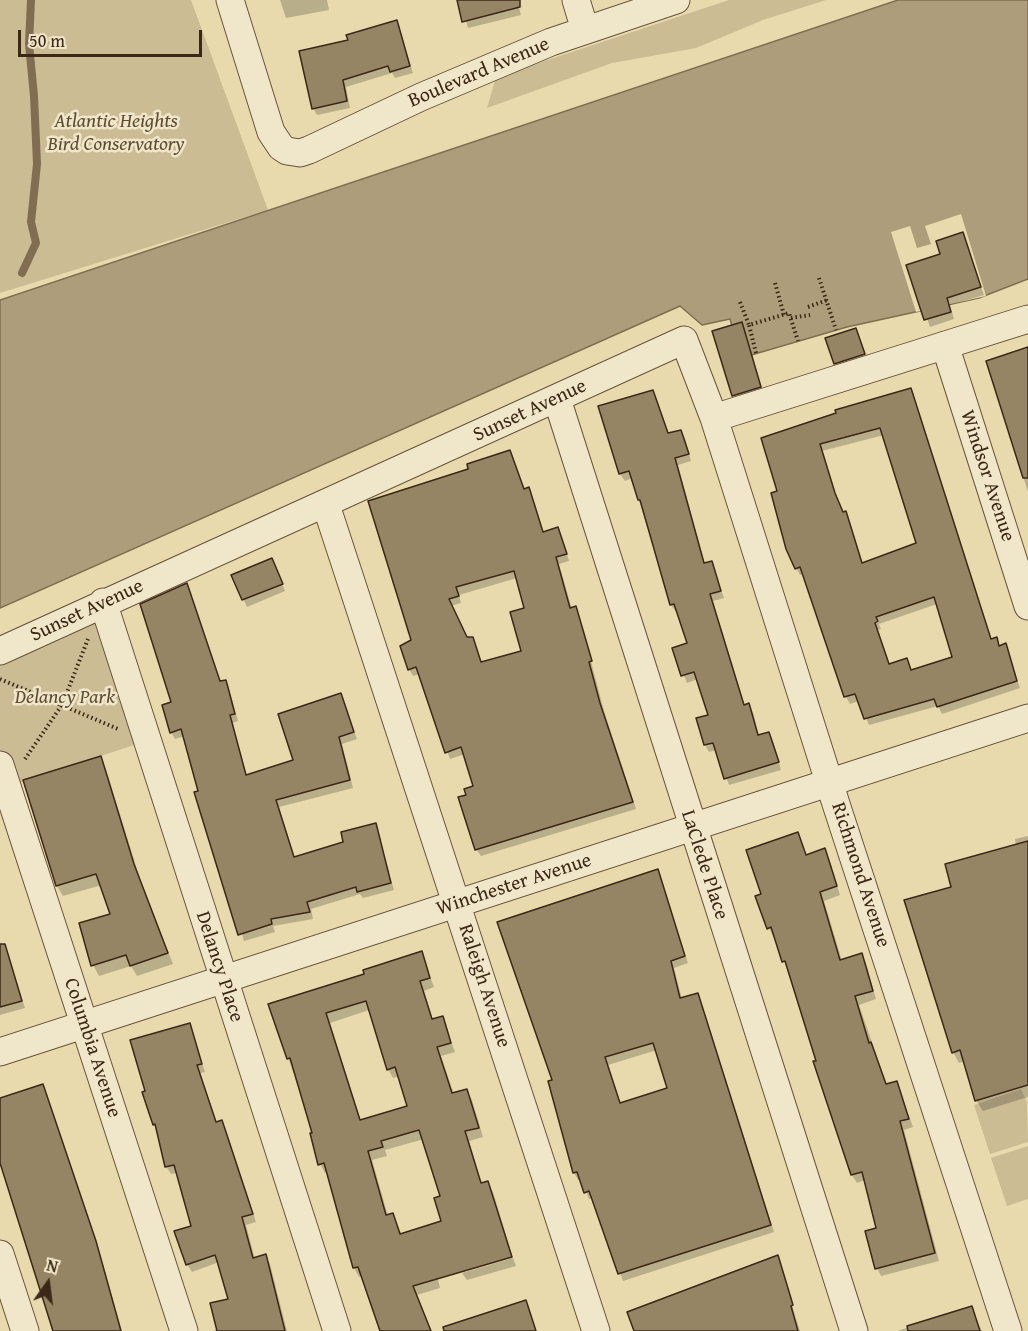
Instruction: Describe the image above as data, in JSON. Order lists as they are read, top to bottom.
{
  "streets": {
    "street": [
      "Boulevard Avenue",
      "Sunset Avenue",
      "Windsor Avenue",
      "LaClede Place",
      "Richmond Avenue",
      "Winchester Avenue",
      "Delancy Place",
      "Raleigh Avenue",
      "Columbia Avenue"
    ]
  },
  "crossings": [
    ["Sunset Avenue", "LaClede Place"],
    ["Sunset Avenue", "Richmond Avenue"],
    ["Sunset Avenue", "Delancy Place"],
    ["Sunset Avenue", "Raleigh Avenue"],
    ["LaClede Place", "Winchester Avenue"],
    ["Richmond Avenue", "Winchester Avenue"],
    ["Winchester Avenue", "Delancy Place"],
    ["Winchester Avenue", "Raleigh Avenue"],
    ["Winchester Avenue", "Columbia Avenue"]
  ],
  "parks": ["Atlantic Heights Bird Conservatory", "Delancy Park"],
  "scale_bar": "50 m",
  "north": "top"
}
